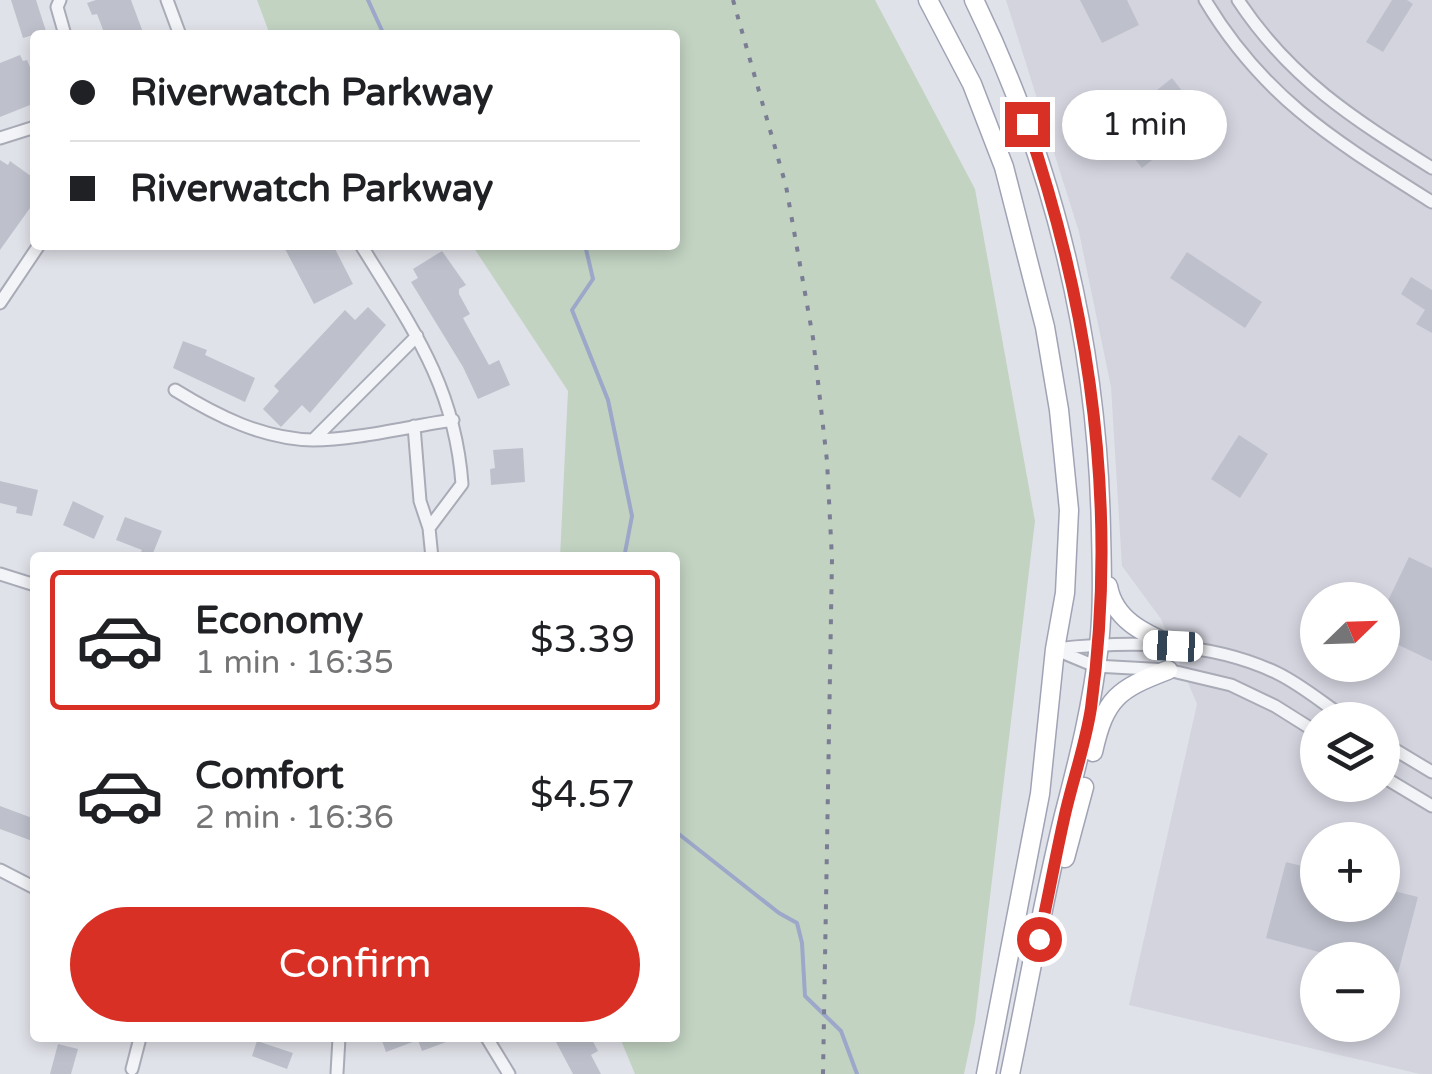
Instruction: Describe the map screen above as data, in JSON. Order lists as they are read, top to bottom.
{
  "north": "top right",
  "page": {
    "banner": ["Riverwatch Parkway", "Riverwatch Parkway"],
    "bubble": "1 min",
    "list": [
      {
        "name": "Economy",
        "note": "1 min · 16:35",
        "value": "$3.39"
      },
      {
        "name": "Comfort",
        "note": "2 min · 16:36",
        "value": "$4.57"
      }
    ],
    "map_buttons": ["+", "−"],
    "buttons": "Confirm"
  }
}
